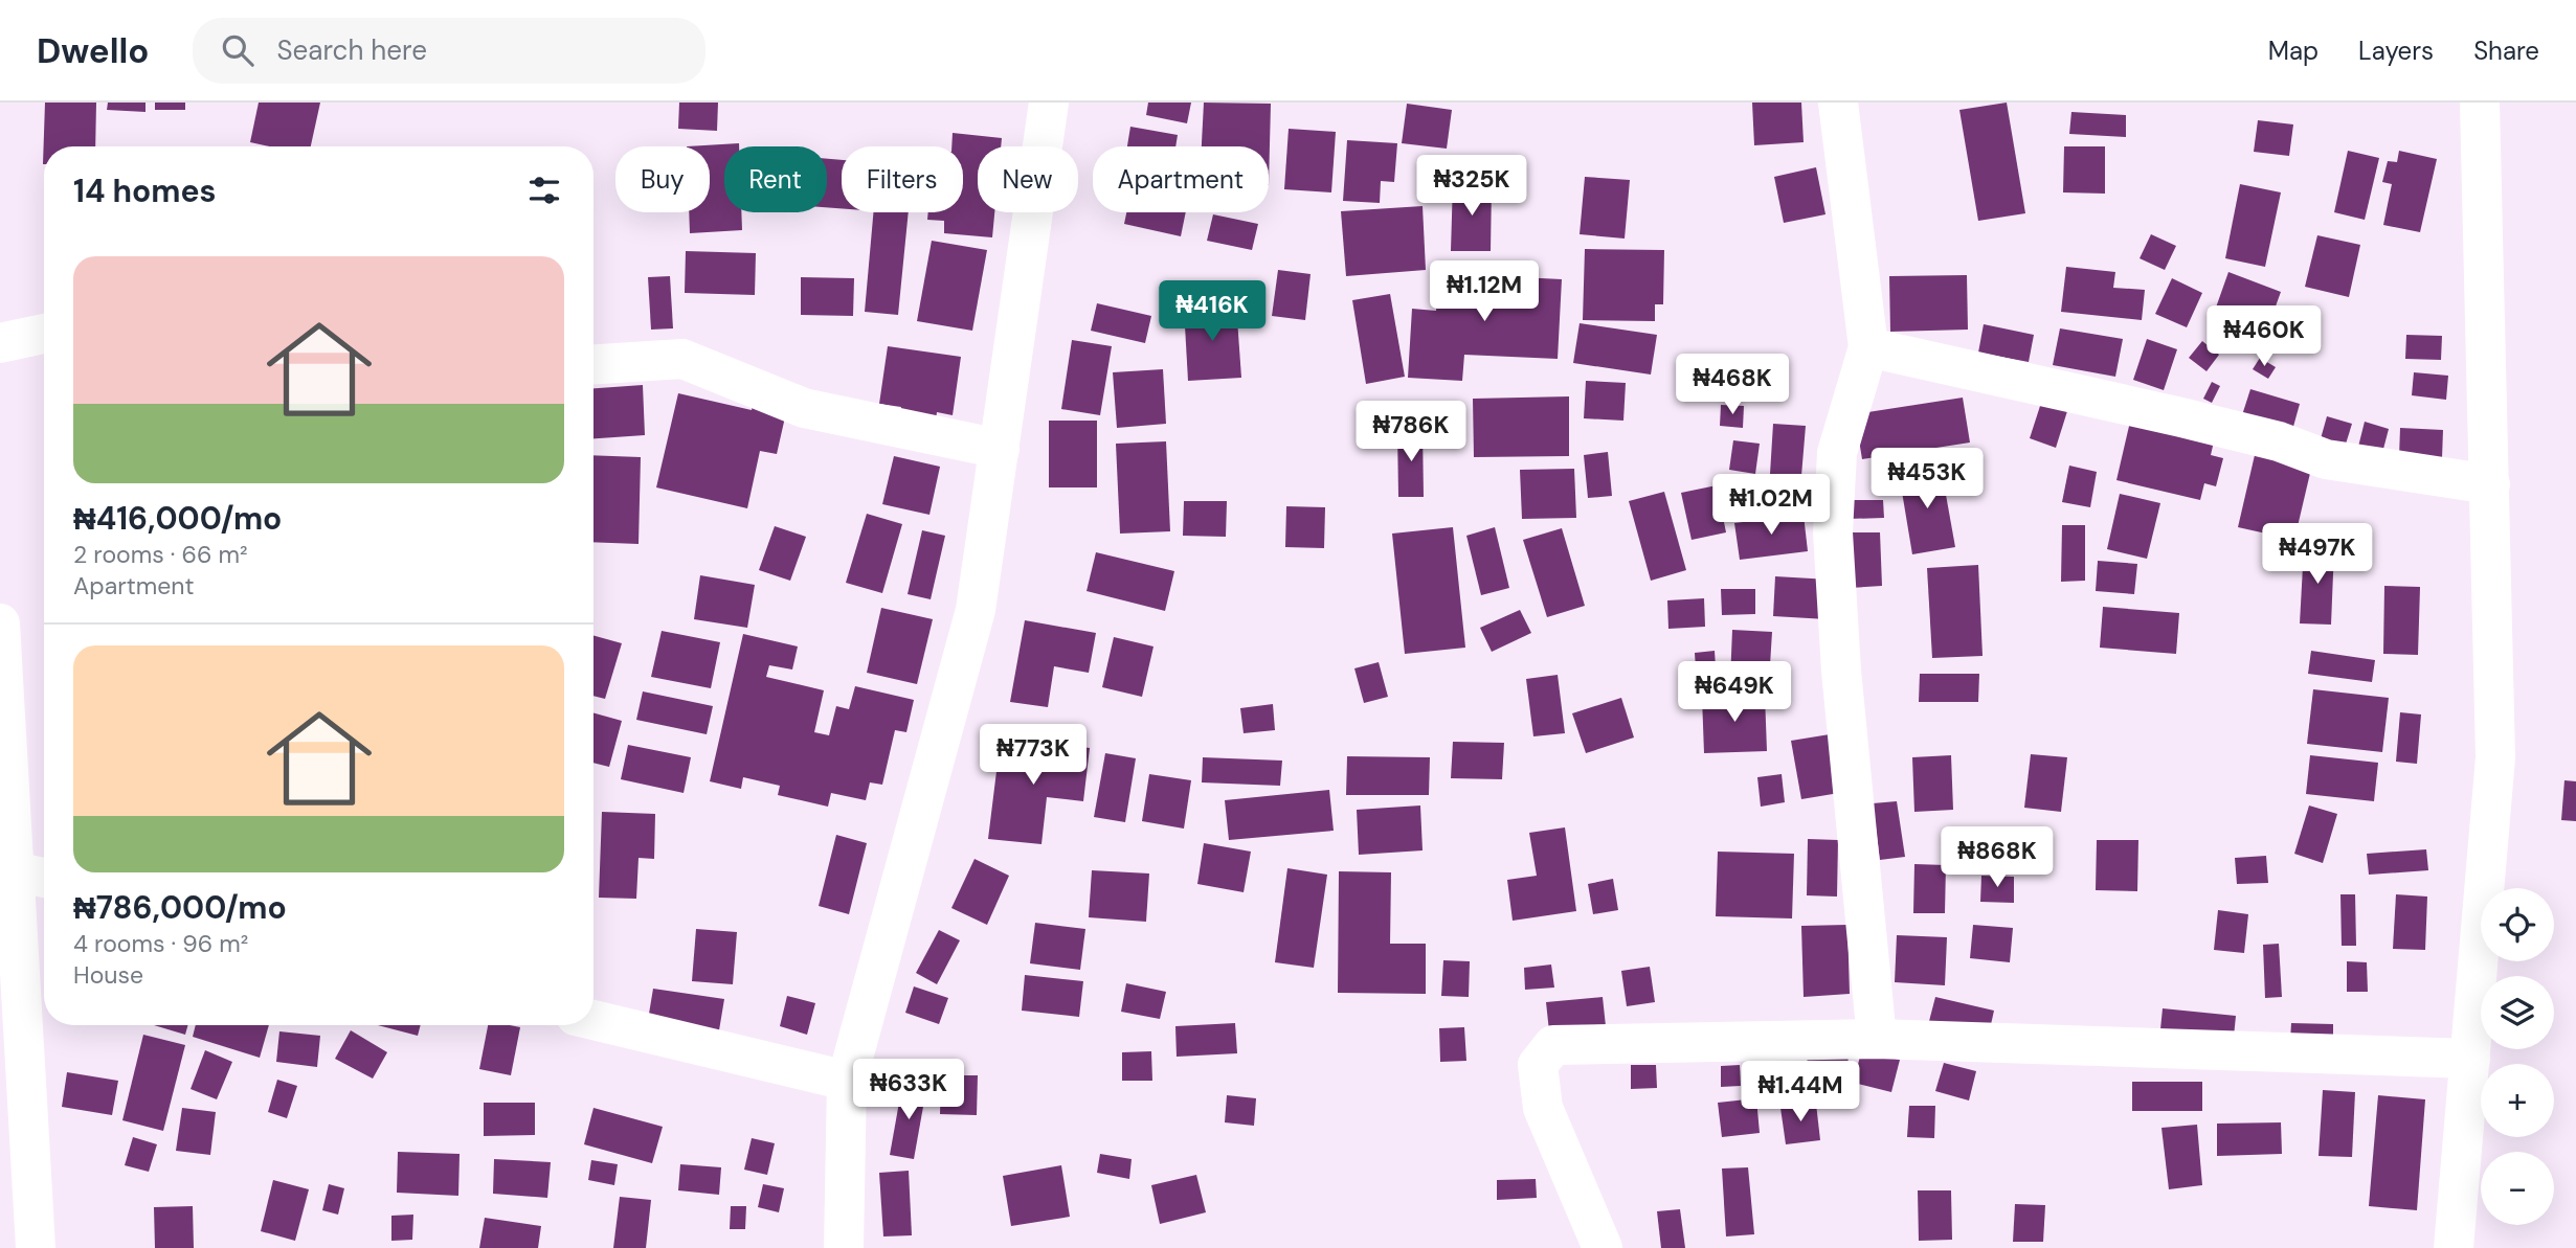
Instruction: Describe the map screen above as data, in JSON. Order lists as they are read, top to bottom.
{
  "page": {
    "header": "Dwello",
    "search": "Search here",
    "nav": ["Map", "Layers", "Share"],
    "chip": [
      "Buy",
      "Rent",
      "Filters",
      "New",
      "Apartment"
    ],
    "heading": "14 homes",
    "price": [
      "₦325K",
      "₦1.12M",
      "₦416K",
      "₦460K",
      "₦468K",
      "₦786K",
      "₦453K",
      "₦1.02M",
      "₦497K",
      "₦649K",
      "₦773K",
      "₦868K",
      "₦633K",
      "₦1.44M"
    ],
    "list": [
      {
        "name": "₦416,000/mo",
        "note": "2 rooms · 66 m² · Apartment"
      },
      {
        "name": "₦786,000/mo",
        "note": "4 rooms · 96 m² · House"
      }
    ],
    "map_buttons": ["+", "−"]
  }
}
